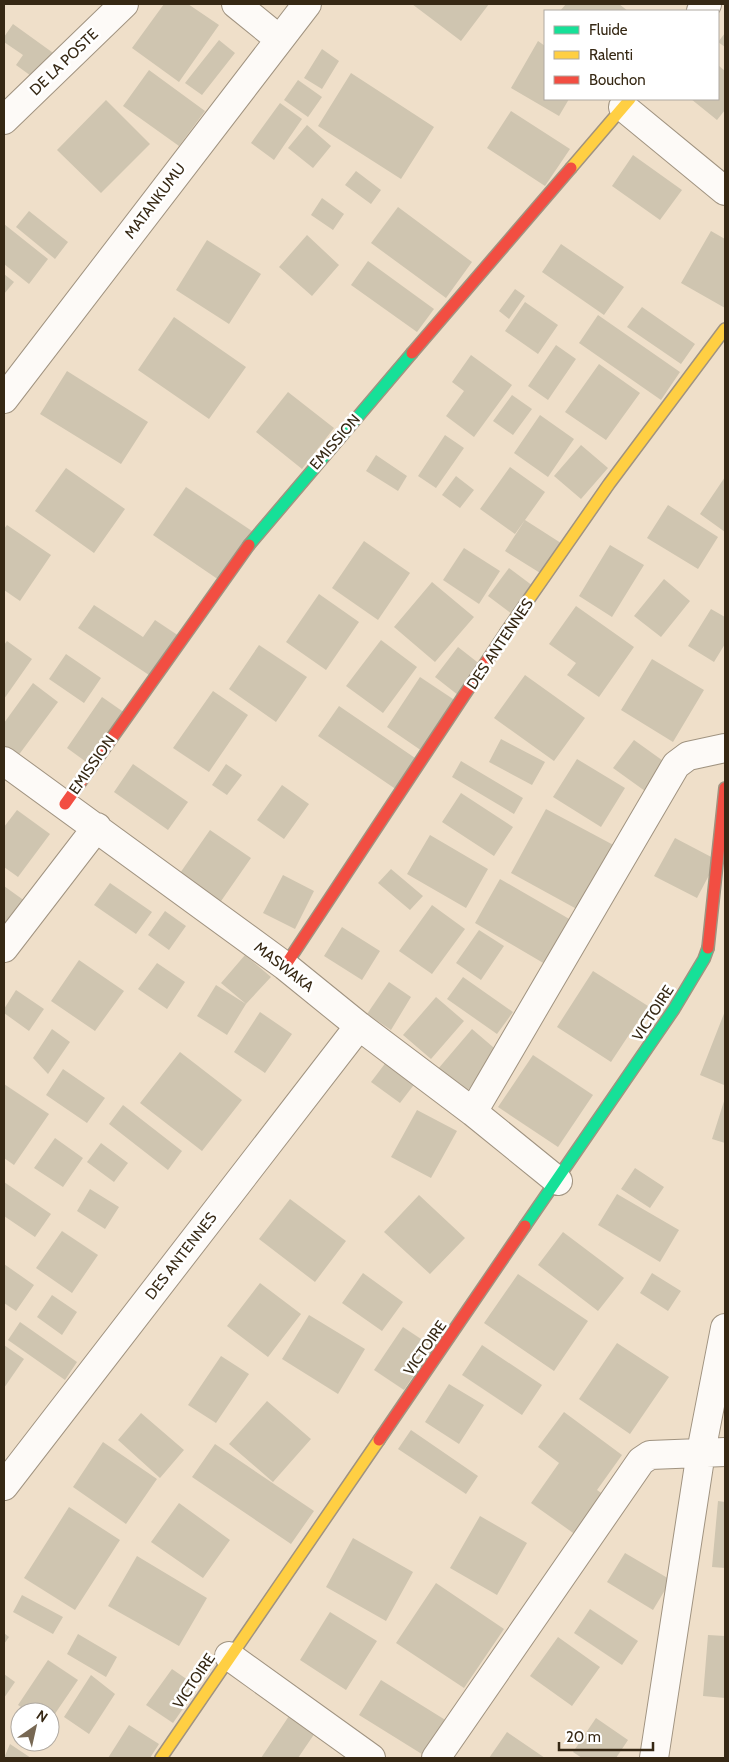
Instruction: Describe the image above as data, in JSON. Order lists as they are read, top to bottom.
{
  "streets": {
    "street": [
      "DE LA POSTE",
      "MATANKUMU",
      "EMISSION",
      "DES ANTENNES",
      "MASWAKA",
      "VICTOIRE"
    ]
  },
  "crossings": [
    ["EMISSION", "MASWAKA"],
    ["DES ANTENNES", "MASWAKA"],
    ["MASWAKA", "VICTOIRE"]
  ],
  "legend": ["Fluide", "Ralenti", "Bouchon"],
  "scale_bar": "20 m",
  "north": "top right"
}
